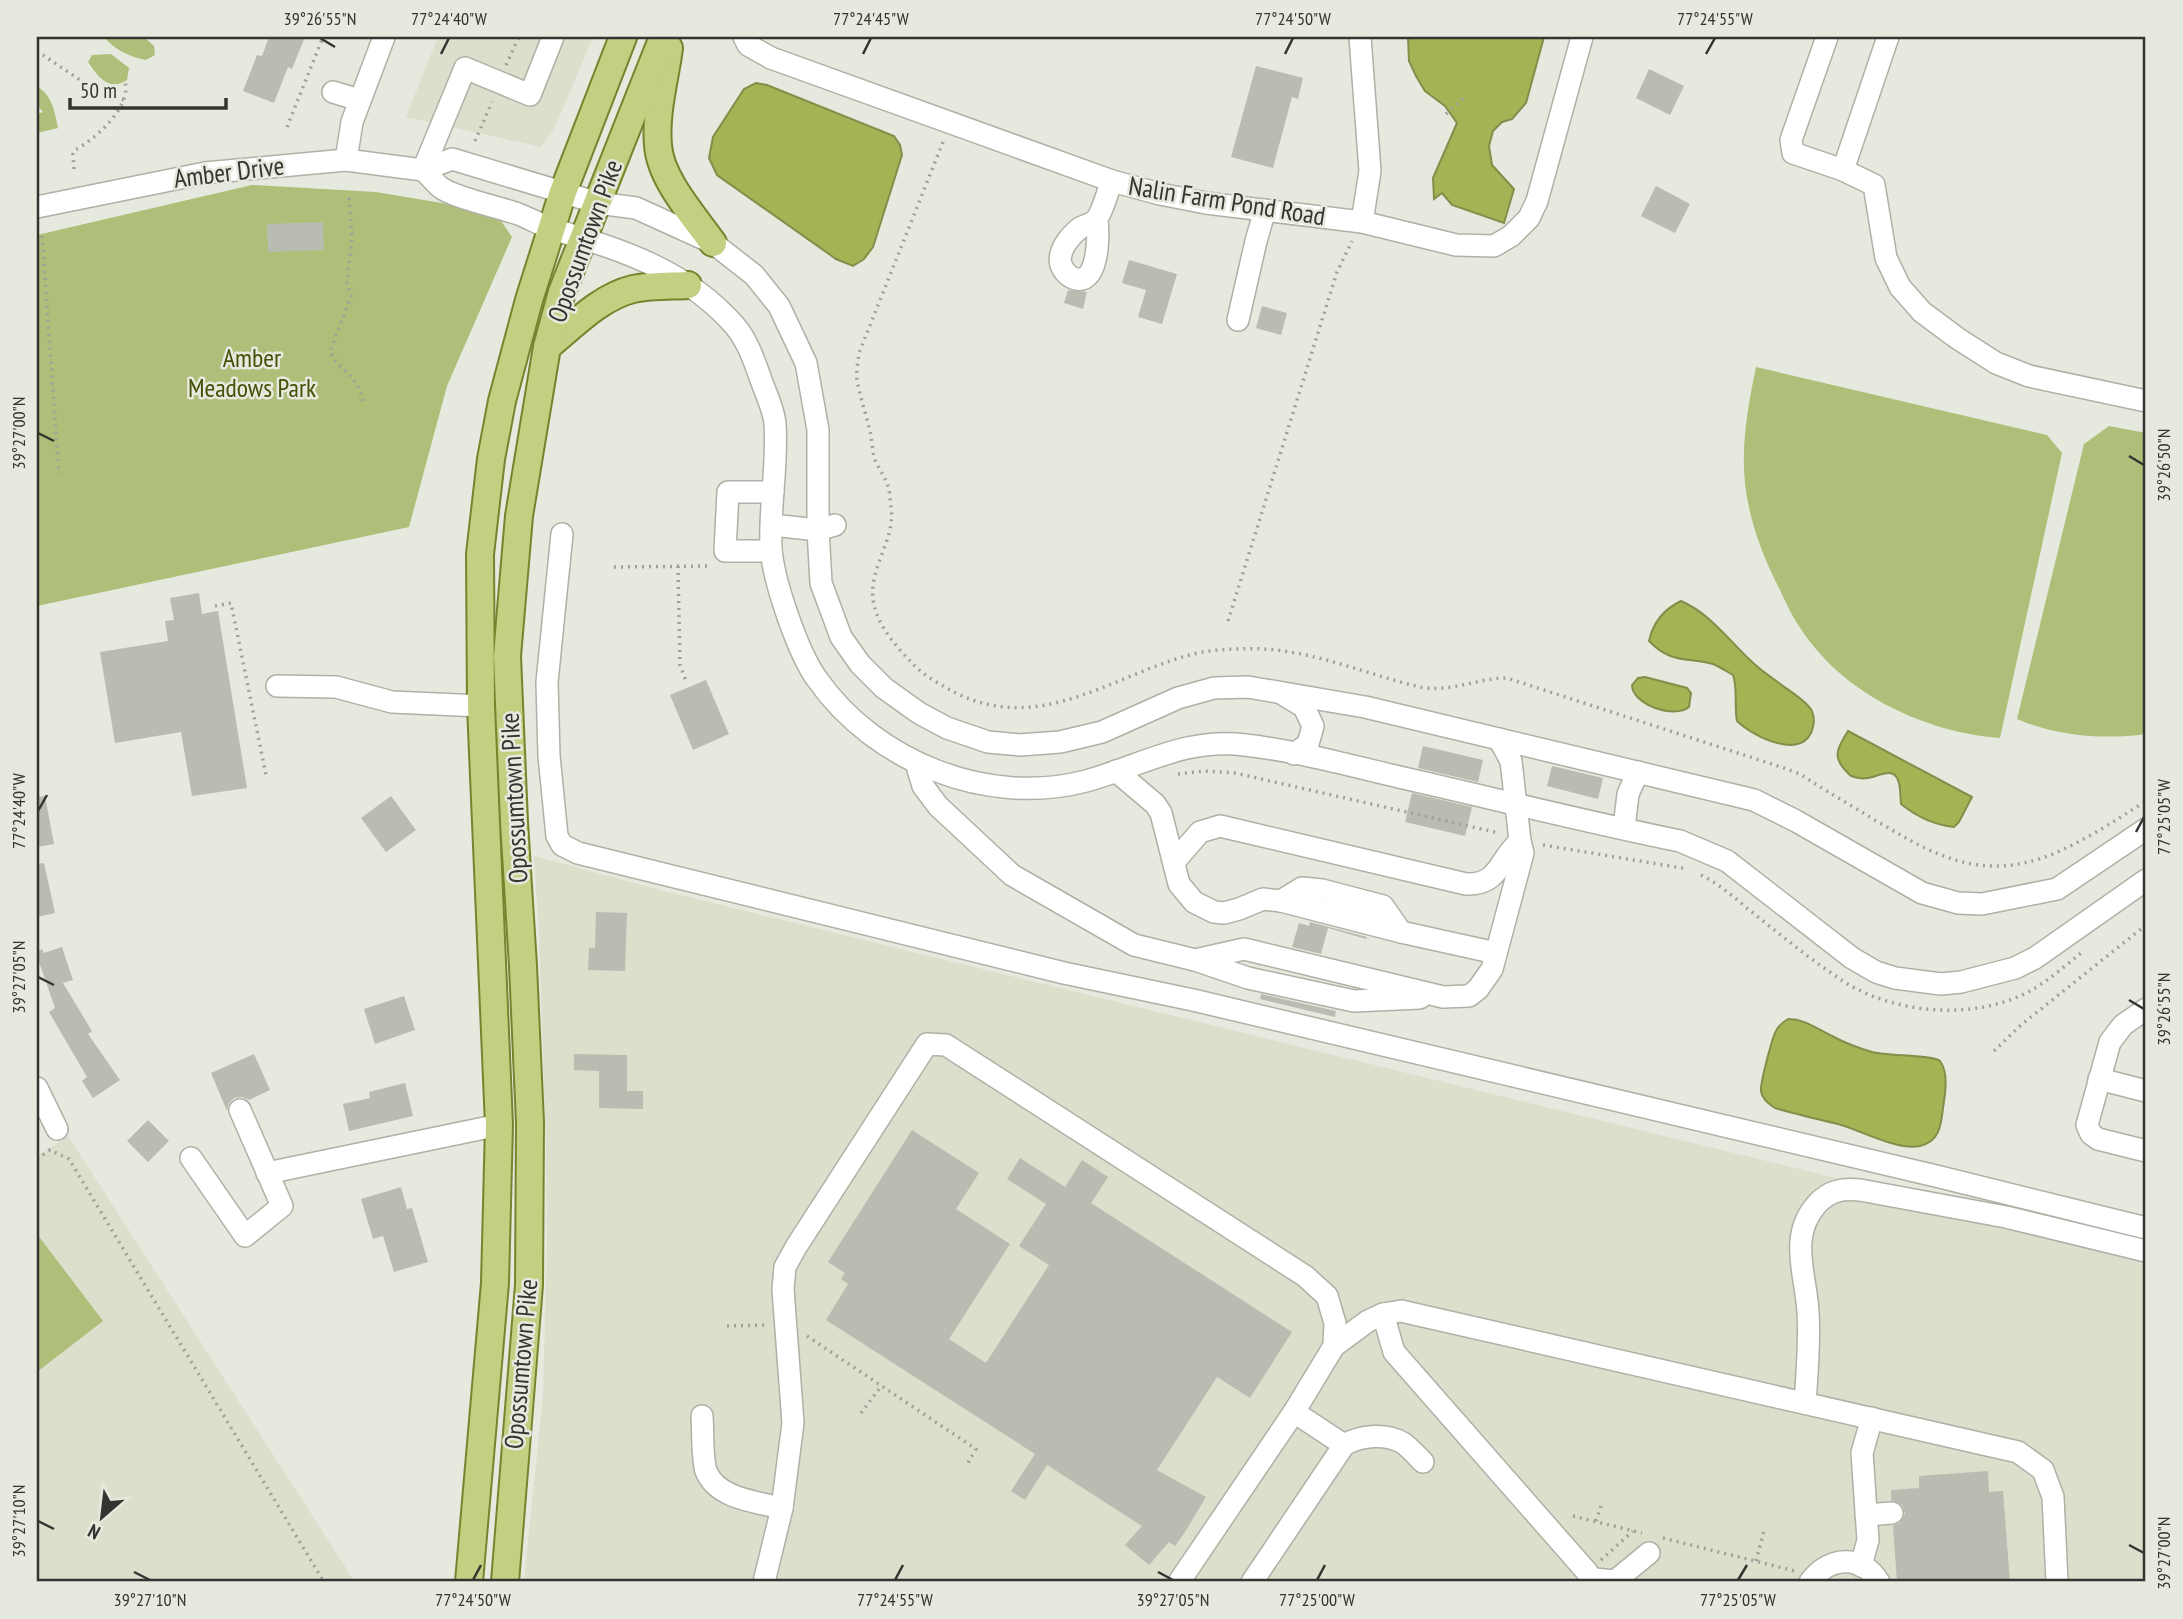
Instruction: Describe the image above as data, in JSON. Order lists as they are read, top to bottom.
{
  "streets": {
    "main road": ["Opossumtown Pike"],
    "street": ["Amber Drive", "Nalin Farm Pond Road"]
  },
  "crossings": [
    ["Amber Drive", "Opossumtown Pike"]
  ],
  "parks": ["Amber Meadows Park"],
  "scale_bar": "50 m",
  "north": "bottom left",
  "coordinates": [
    "39°26'55\"N",
    "77°24'40\"W",
    "77°24'45\"W",
    "77°24'50\"W",
    "77°24'55\"W",
    "39°27'00\"N",
    "39°26'50\"N",
    "77°25'05\"W",
    "39°27'05\"N",
    "39°27'10\"N",
    "77°25'00\"W"
  ]
}
